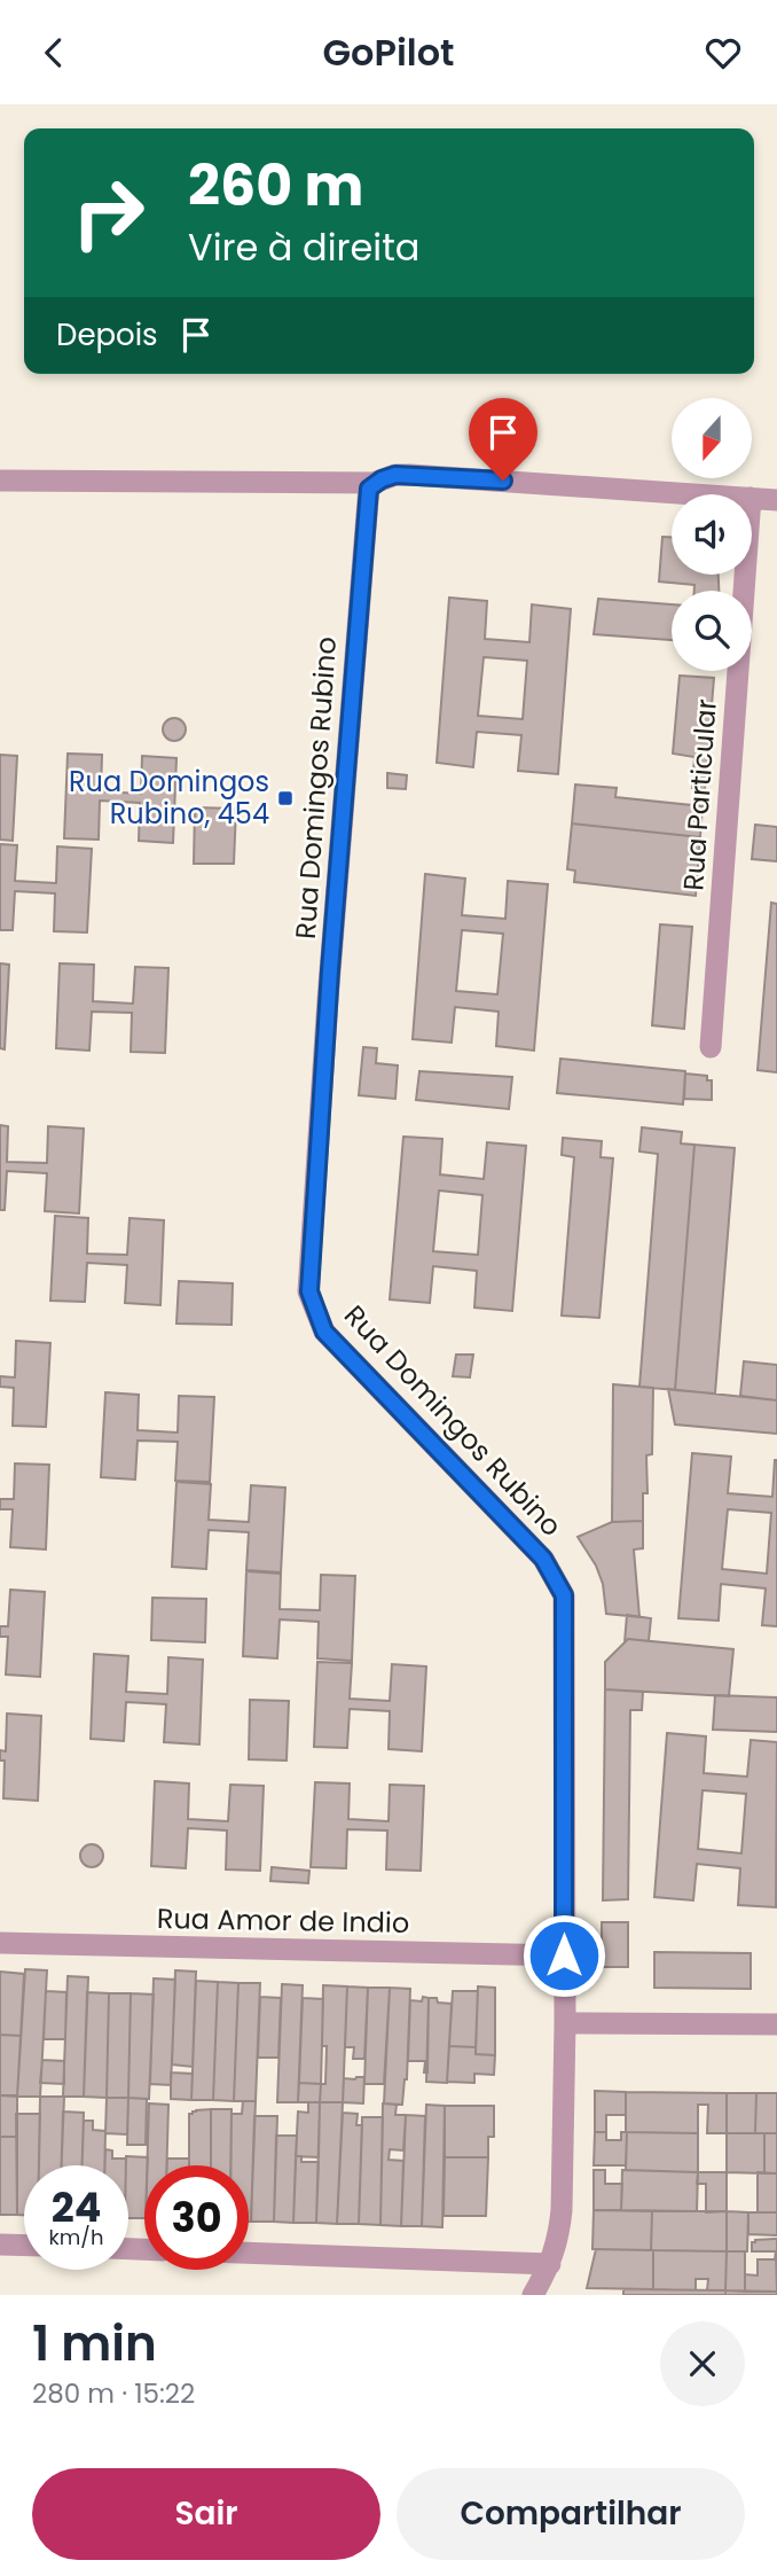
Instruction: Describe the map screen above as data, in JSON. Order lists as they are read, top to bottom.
{
  "streets": {
    "street": ["Rua Domingos Rubino", "Rua Particular", "Rua Amor de Indio"]
  },
  "crossings": [
    ["Rua Domingos Rubino", "Rua Amor de Indio"]
  ],
  "places": {
    "transit": ["Rua Domingos Rubino, 454"]
  },
  "north": "bottom",
  "page": {
    "header": "GoPilot",
    "turn": ["260 m", "Vire à direita"],
    "then": "Depois",
    "speed": "24 km/h",
    "limit": "30",
    "heading": ["1 min", "280 m · 15:22"],
    "buttons": ["Sair", "Compartilhar"]
  }
}
